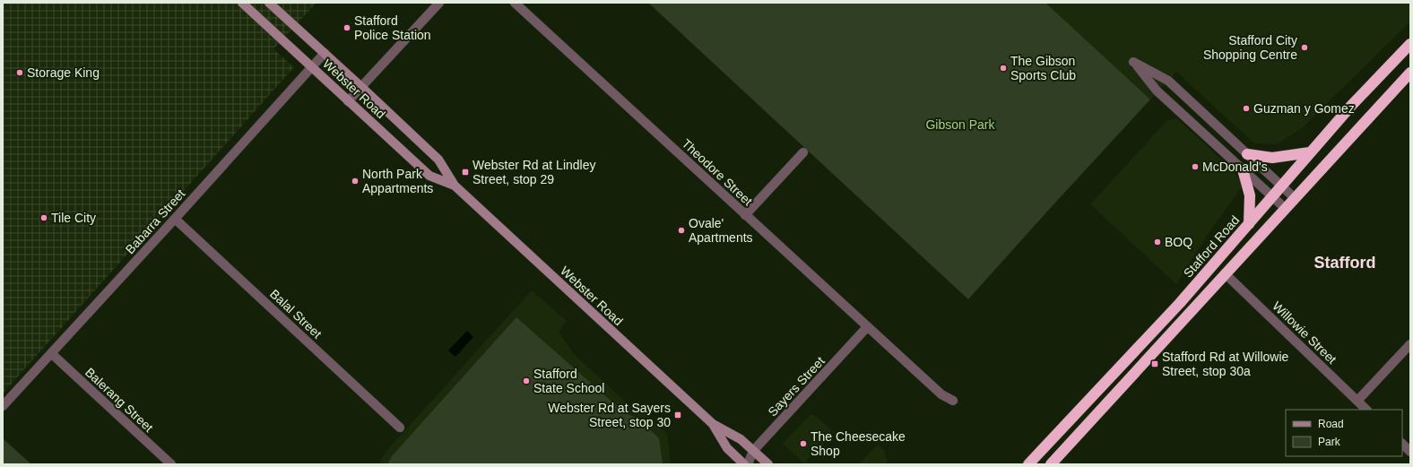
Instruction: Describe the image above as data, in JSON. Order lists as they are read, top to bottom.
{
  "streets": {
    "highway": ["Stafford Road"],
    "main road": ["Webster Road"],
    "street": [
      "Theodore Street",
      "Babarra Street",
      "Balal Street",
      "Willowie Street",
      "Sayers Street",
      "Balerang Street"
    ]
  },
  "crossings": [
    ["Webster Road", "Babarra Street"],
    ["Webster Road", "Sayers Street"],
    ["Theodore Street", "Sayers Street"],
    ["Babarra Street", "Balal Street"],
    ["Babarra Street", "Balerang Street"]
  ],
  "districts": ["Stafford"],
  "parks": ["Gibson Park"],
  "places": {
    "other": [
      "Stafford Police Station",
      "Stafford City Shopping Centre",
      "The Gibson Sports Club",
      "Storage King",
      "Guzman y Gomez",
      "McDonald's",
      "North Park Appartments",
      "Tile City",
      "Ovale' Apartments",
      "BOQ",
      "Stafford State School",
      "The Cheesecake Shop"
    ],
    "transit": ["Webster Rd at Lindley Street, stop 29", "Stafford Rd at Willowie Street, stop 30a", "Webster Rd at Sayers Street, stop 30"]
  },
  "legend": ["Road", "Park"]
}
